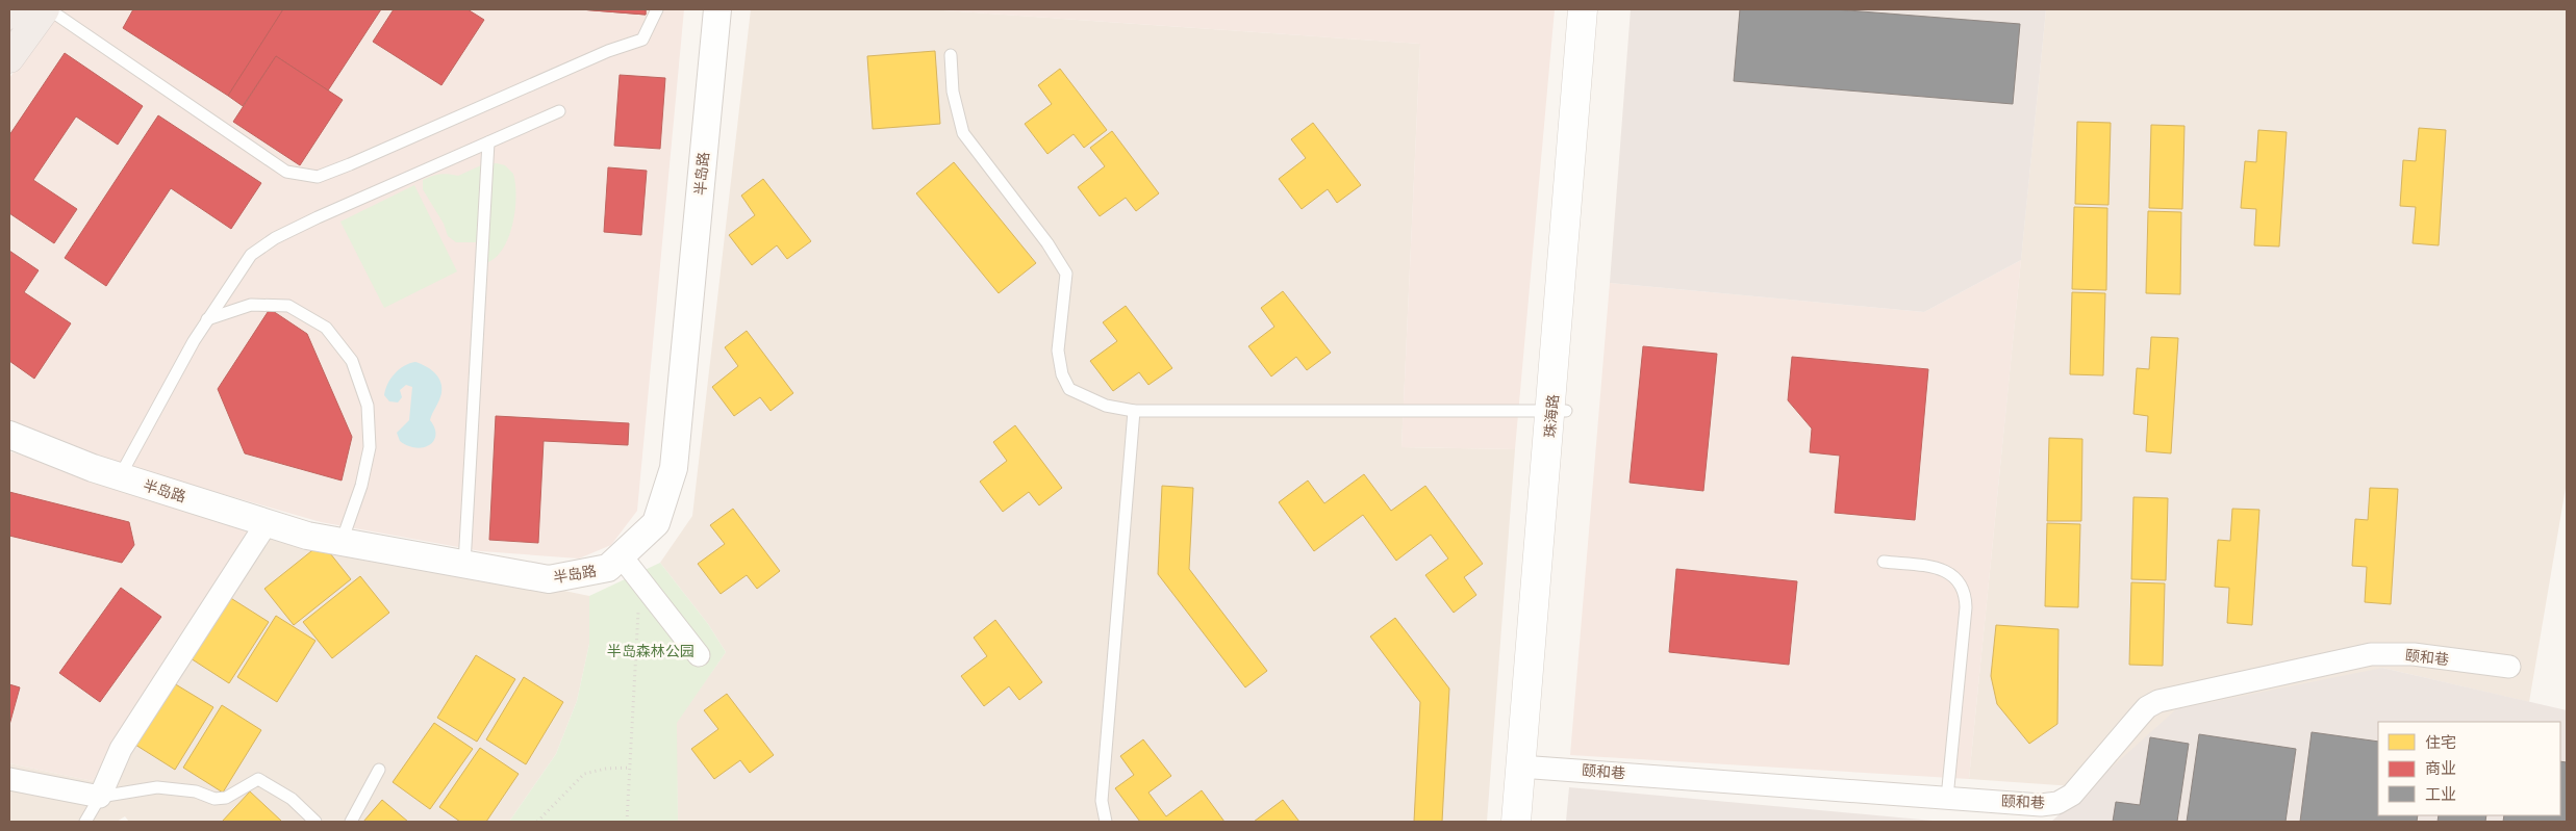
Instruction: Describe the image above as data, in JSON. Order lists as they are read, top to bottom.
{
  "streets": {
    "main road": ["珠海路"],
    "street": ["半岛路", "颐和巷"]
  },
  "crossings": [
    ["珠海路", "颐和巷"]
  ],
  "parks": ["半岛森林公园"],
  "legend": ["住宅", "商业", "工业"]
}
